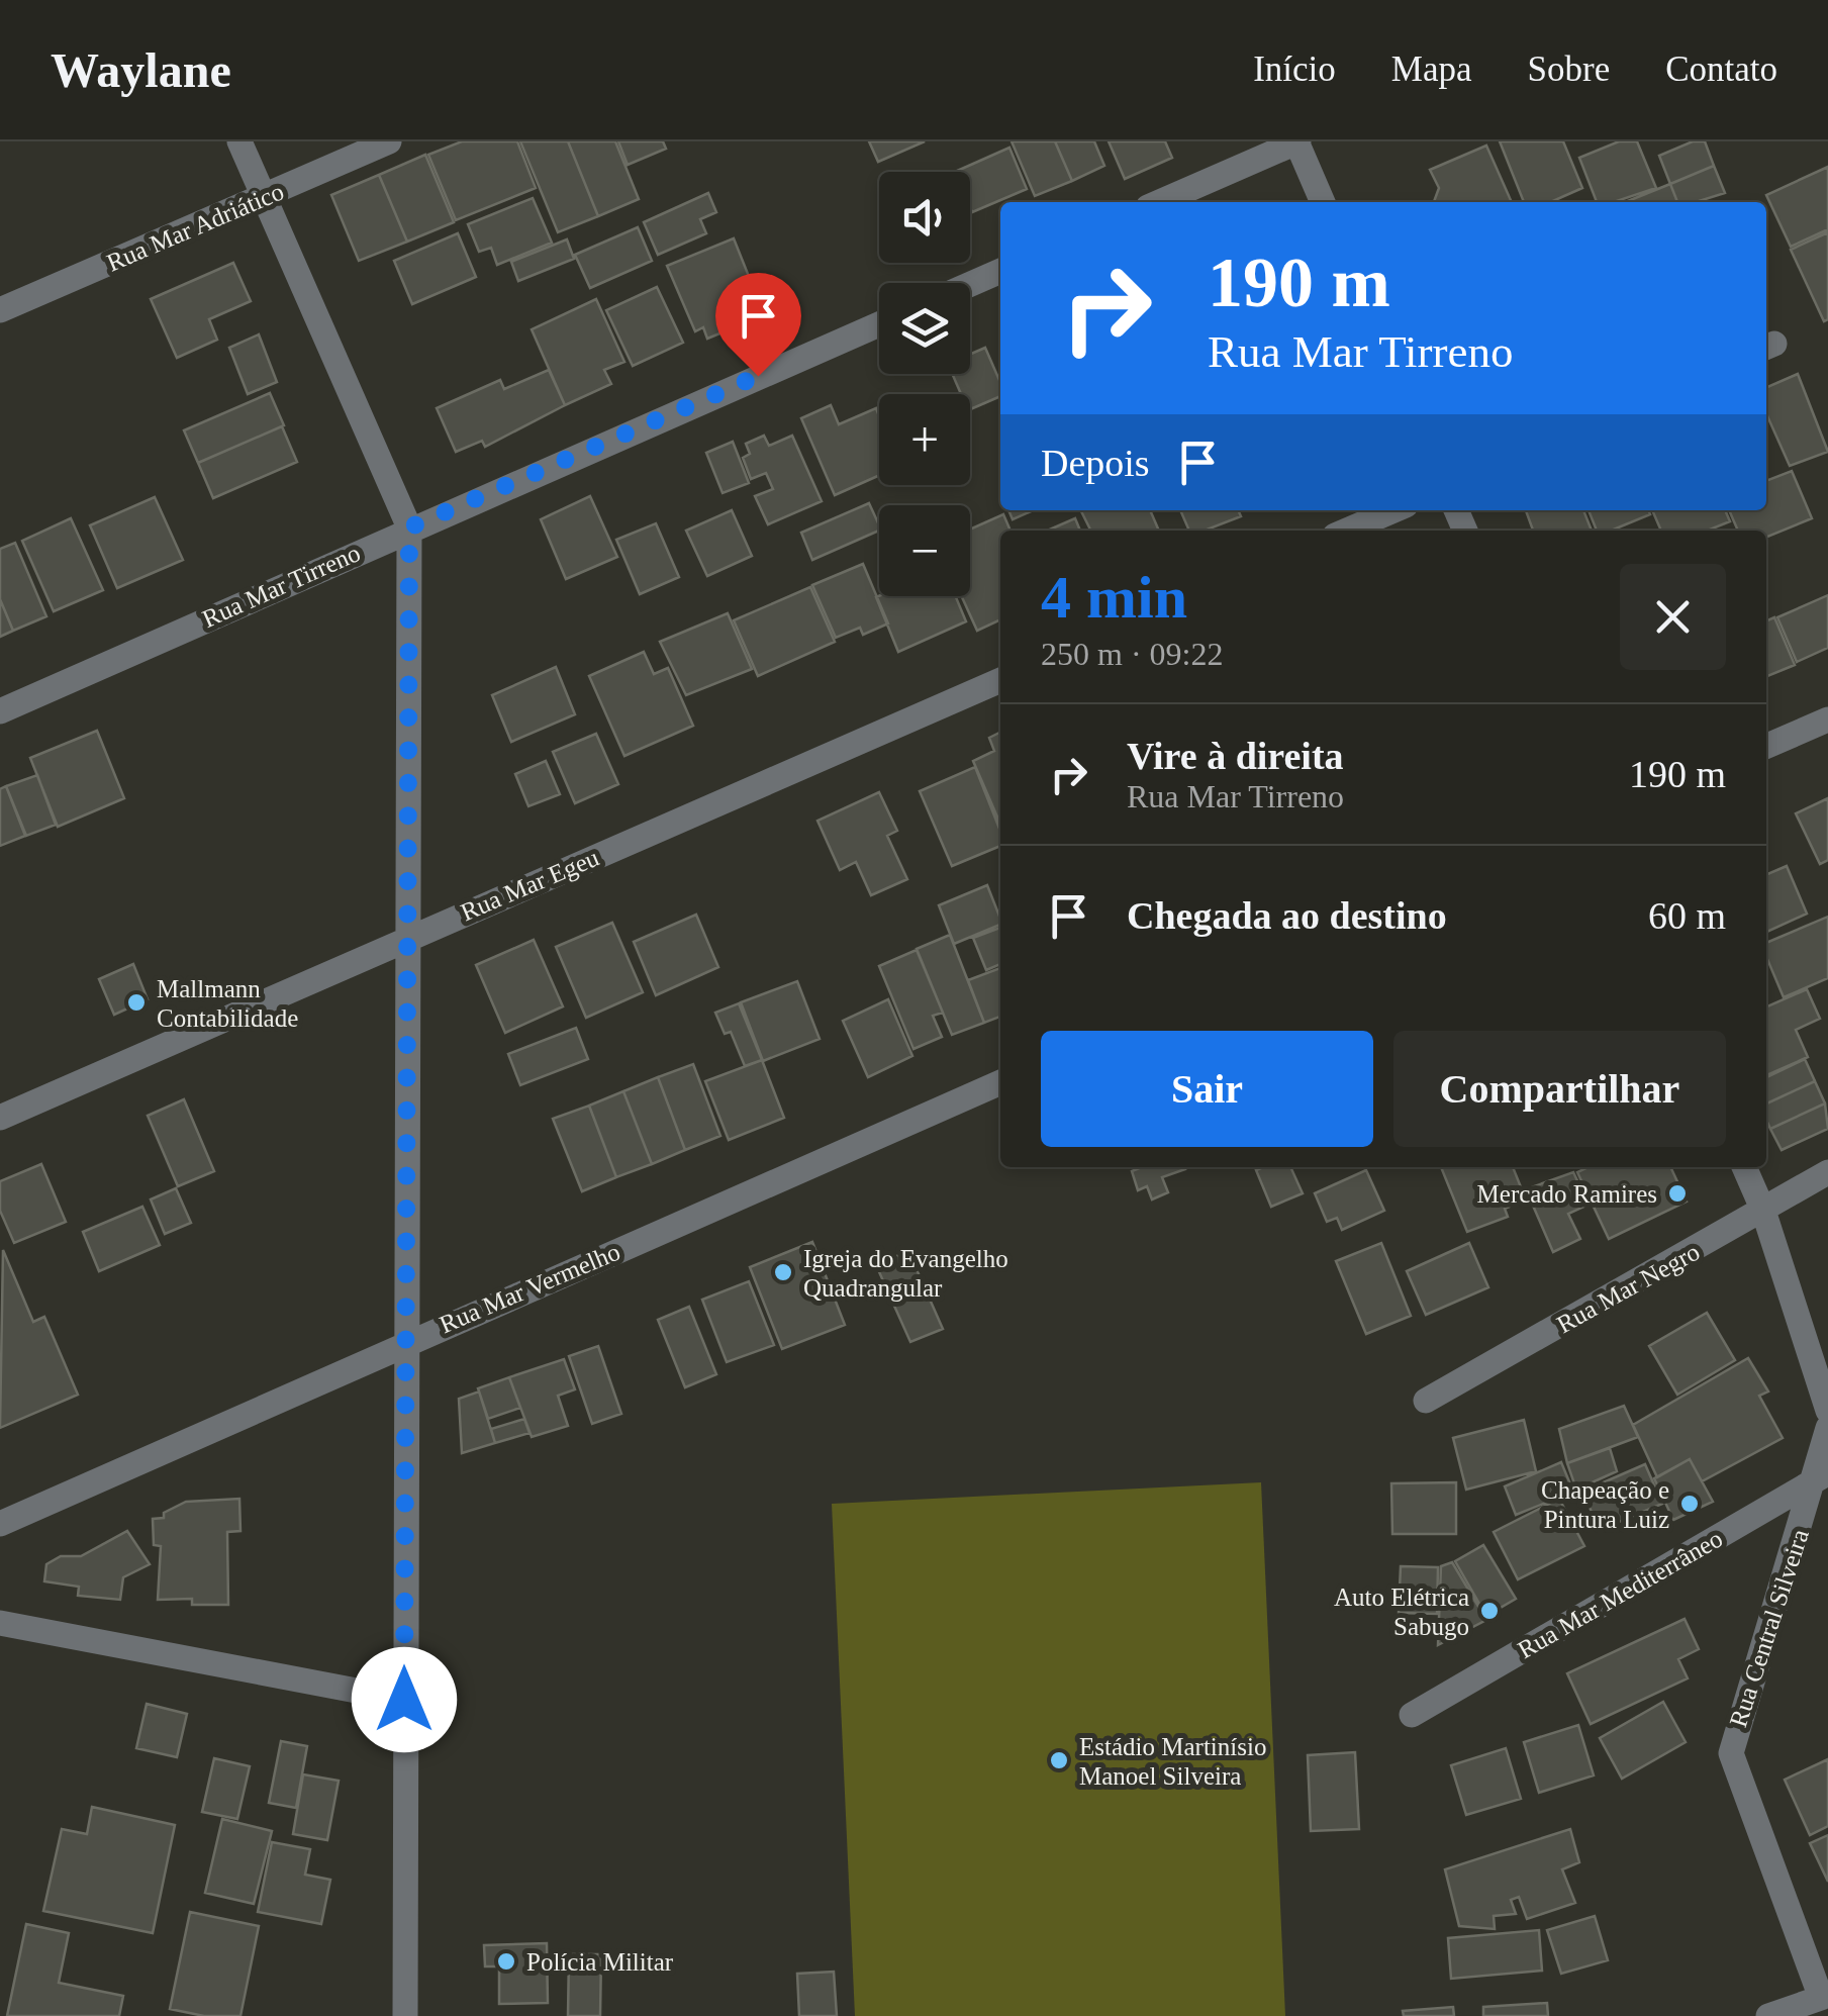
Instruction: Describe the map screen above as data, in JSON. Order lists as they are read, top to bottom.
{
  "streets": {
    "street": [
      "Rua Mar Adriático",
      "Rua Mar Tirreno",
      "Rua Mar Egeu",
      "Rua Mar Vermelho",
      "Rua Mar Negro",
      "Rua Mar Mediterrâneo",
      "Rua Central Silveira"
    ]
  },
  "crossings": [
    ["Rua Mar Mediterrâneo", "Rua Central Silveira"]
  ],
  "places": [
    "Mallmann Contabilidade",
    "Mercado Ramires",
    "Igreja do Evangelho Quadrangular",
    "Chapeação e Pintura Luiz",
    "Auto Elétrica Sabugo",
    "Estádio Martinísio Manoel Silveira",
    "Polícia Militar"
  ],
  "page": {
    "header": "Waylane",
    "nav": [
      "Início",
      "Mapa",
      "Sobre",
      "Contato"
    ],
    "map_buttons": ["+", "−"],
    "turn": ["190 m", "Rua Mar Tirreno"],
    "then": "Depois",
    "heading": ["4 min", "250 m · 09:22"],
    "list": [
      {
        "name": "Vire à direita",
        "note": "Rua Mar Tirreno",
        "value": "190 m"
      },
      {
        "name": "Chegada ao destino",
        "value": "60 m"
      }
    ],
    "buttons": ["Sair", "Compartilhar"]
  }
}
